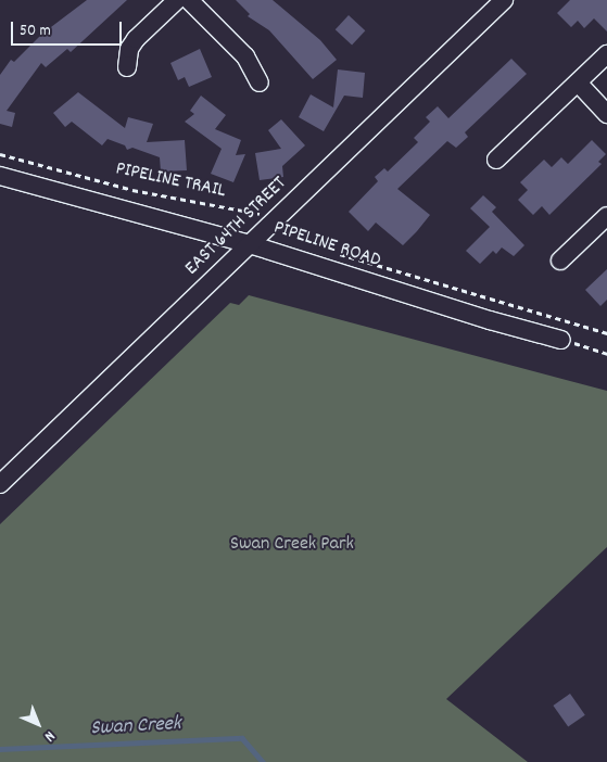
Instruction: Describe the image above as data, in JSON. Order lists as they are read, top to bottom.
{
  "streets": {
    "street": ["EAST 64TH STREET", "PIPELINE ROAD"],
    "path": ["PIPELINE TRAIL"]
  },
  "crossings": [
    ["PIPELINE TRAIL", "EAST 64TH STREET"],
    ["EAST 64TH STREET", "PIPELINE ROAD"]
  ],
  "water": ["Swan Creek"],
  "parks": ["Swan Creek Park"],
  "scale_bar": "50 m",
  "north": "bottom right"
}
